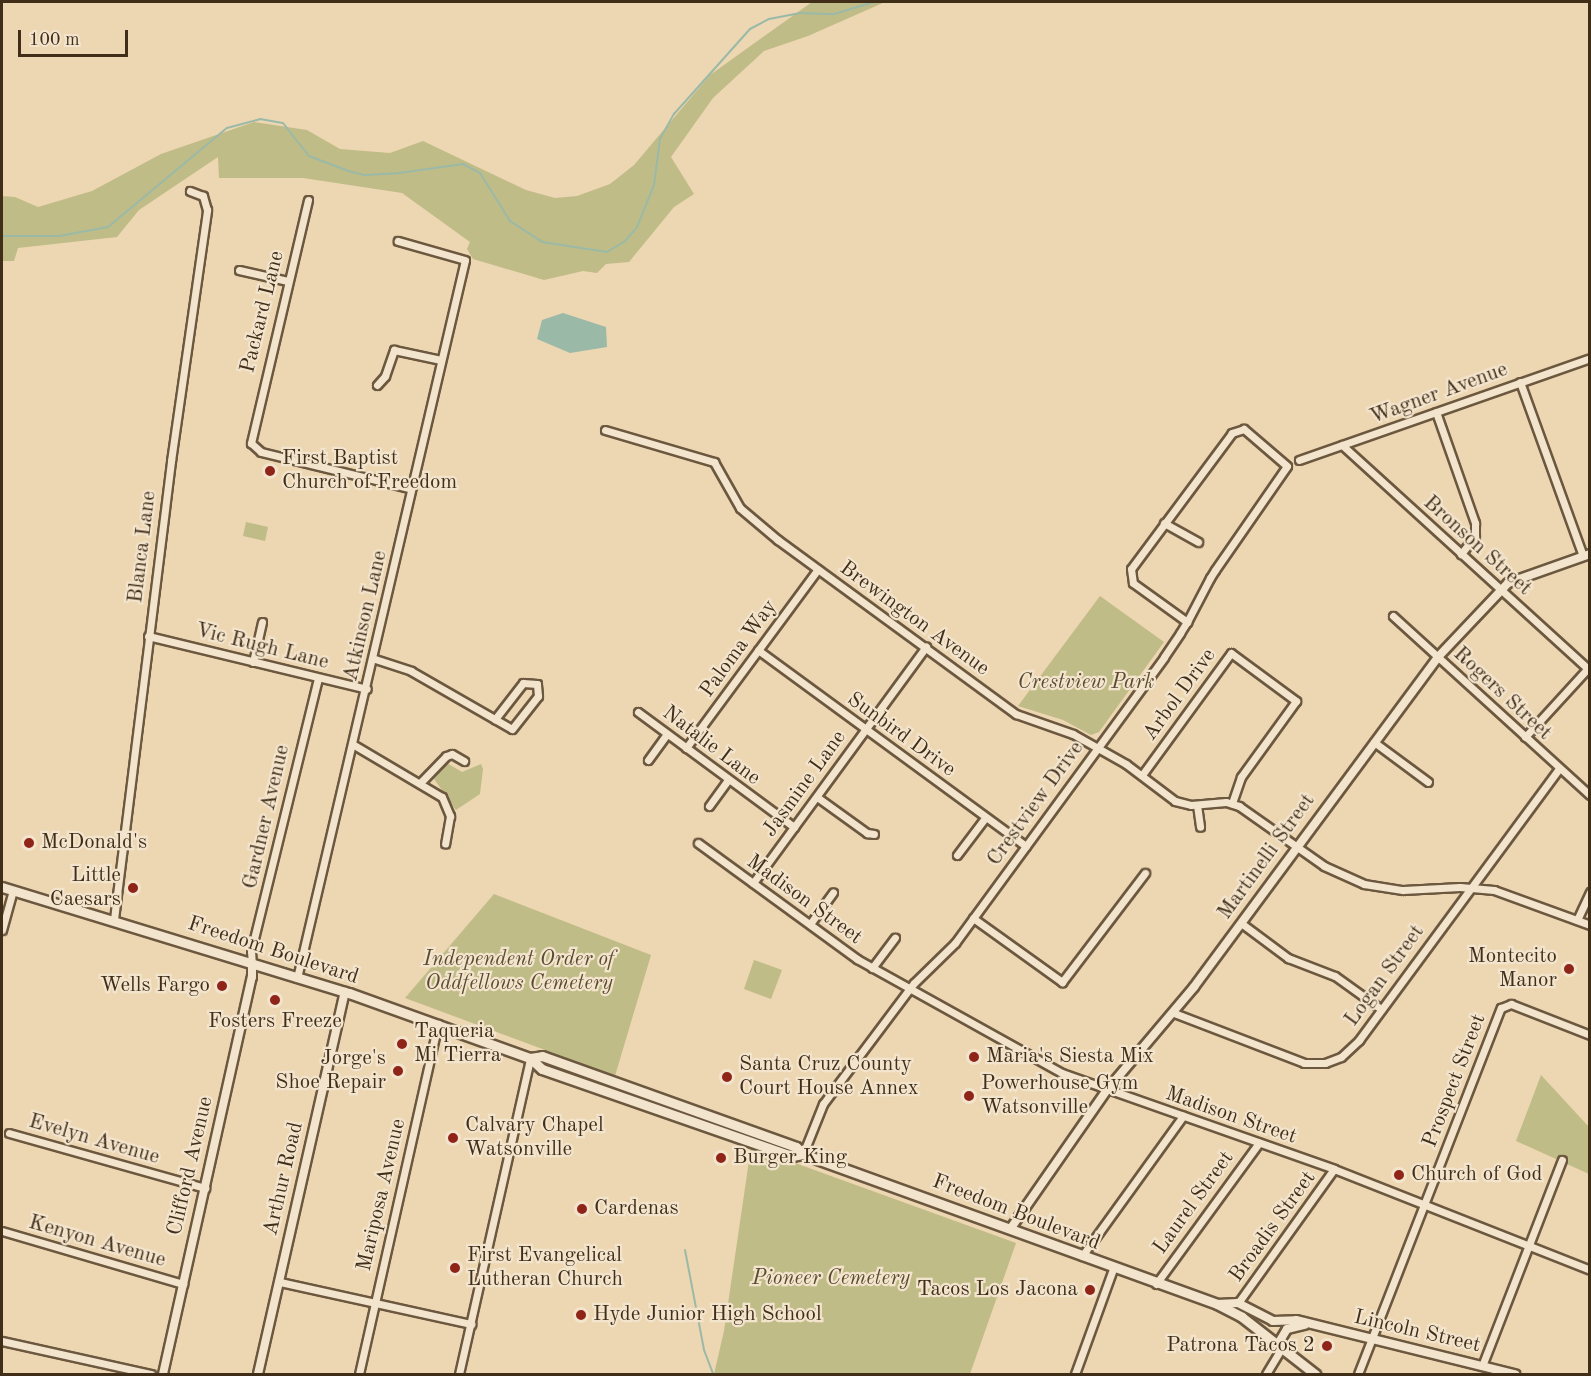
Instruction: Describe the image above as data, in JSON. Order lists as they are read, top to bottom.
{
  "streets": {
    "main road": ["Freedom Boulevard"],
    "street": [
      "Packard Lane",
      "Wagner Avenue",
      "Bronson Street",
      "Blanca Lane",
      "Atkinson Lane",
      "Brewington Avenue",
      "Vic Rugh Lane",
      "Paloma Way",
      "Rogers Street",
      "Arbol Drive",
      "Sunbird Drive",
      "Natalie Lane",
      "Jasmine Lane",
      "Crestview Drive",
      "Gardner Avenue",
      "Martinelli Street",
      "Madison Street",
      "Logan Street",
      "Prospect Street",
      "Evelyn Avenue",
      "Clifford Avenue",
      "Arthur Road",
      "Mariposa Avenue",
      "Laurel Street",
      "Broadis Street",
      "Kenyon Avenue",
      "Lincoln Street"
    ]
  },
  "crossings": [
    ["Packard Lane", "Atkinson Lane"],
    ["Wagner Avenue", "Bronson Street"],
    ["Bronson Street", "Martinelli Street"],
    ["Blanca Lane", "Vic Rugh Lane"],
    ["Blanca Lane", "Freedom Boulevard"],
    ["Atkinson Lane", "Vic Rugh Lane"],
    ["Atkinson Lane", "Freedom Boulevard"],
    ["Brewington Avenue", "Paloma Way"],
    ["Brewington Avenue", "Arbol Drive"],
    ["Brewington Avenue", "Jasmine Lane"],
    ["Brewington Avenue", "Crestview Drive"],
    ["Vic Rugh Lane", "Gardner Avenue"],
    ["Paloma Way", "Sunbird Drive"],
    ["Paloma Way", "Natalie Lane"],
    ["Rogers Street", "Martinelli Street"],
    ["Rogers Street", "Logan Street"],
    ["Sunbird Drive", "Jasmine Lane"],
    ["Sunbird Drive", "Crestview Drive"],
    ["Natalie Lane", "Jasmine Lane"],
    ["Jasmine Lane", "Madison Street"],
    ["Crestview Drive", "Madison Street"],
    ["Crestview Drive", "Freedom Boulevard"],
    ["Gardner Avenue", "Freedom Boulevard"],
    ["Gardner Avenue", "Clifford Avenue"],
    ["Martinelli Street", "Madison Street"],
    ["Martinelli Street", "Freedom Boulevard"],
    ["Martinelli Street", "Logan Street"],
    ["Madison Street", "Prospect Street"],
    ["Madison Street", "Laurel Street"],
    ["Madison Street", "Broadis Street"],
    ["Freedom Boulevard", "Clifford Avenue"],
    ["Freedom Boulevard", "Arthur Road"],
    ["Freedom Boulevard", "Mariposa Avenue"],
    ["Freedom Boulevard", "Laurel Street"],
    ["Freedom Boulevard", "Broadis Street"],
    ["Freedom Boulevard", "Lincoln Street"],
    ["Prospect Street", "Lincoln Street"],
    ["Evelyn Avenue", "Clifford Avenue"],
    ["Clifford Avenue", "Kenyon Avenue"]
  ],
  "parks": ["Crestview Park", "Independent Order of Oddfellows Cemetery", "Pioneer Cemetery"],
  "places": [
    "First Baptist Church of Freedom",
    "McDonald's",
    "Little Caesars",
    "Montecito Manor",
    "Wells Fargo",
    "Fosters Freeze",
    "Taqueria Mi Tierra",
    "Maria's Siesta Mix",
    "Jorge's Shoe Repair",
    "Santa Cruz County Court House Annex",
    "Powerhouse Gym Watsonville",
    "Calvary Chapel Watsonville",
    "Burger King",
    "Church of God",
    "Cardenas",
    "First Evangelical Lutheran Church",
    "Tacos Los Jacona",
    "Hyde Junior High School",
    "Patrona Tacos 2"
  ],
  "scale_bar": "100 m"
}
